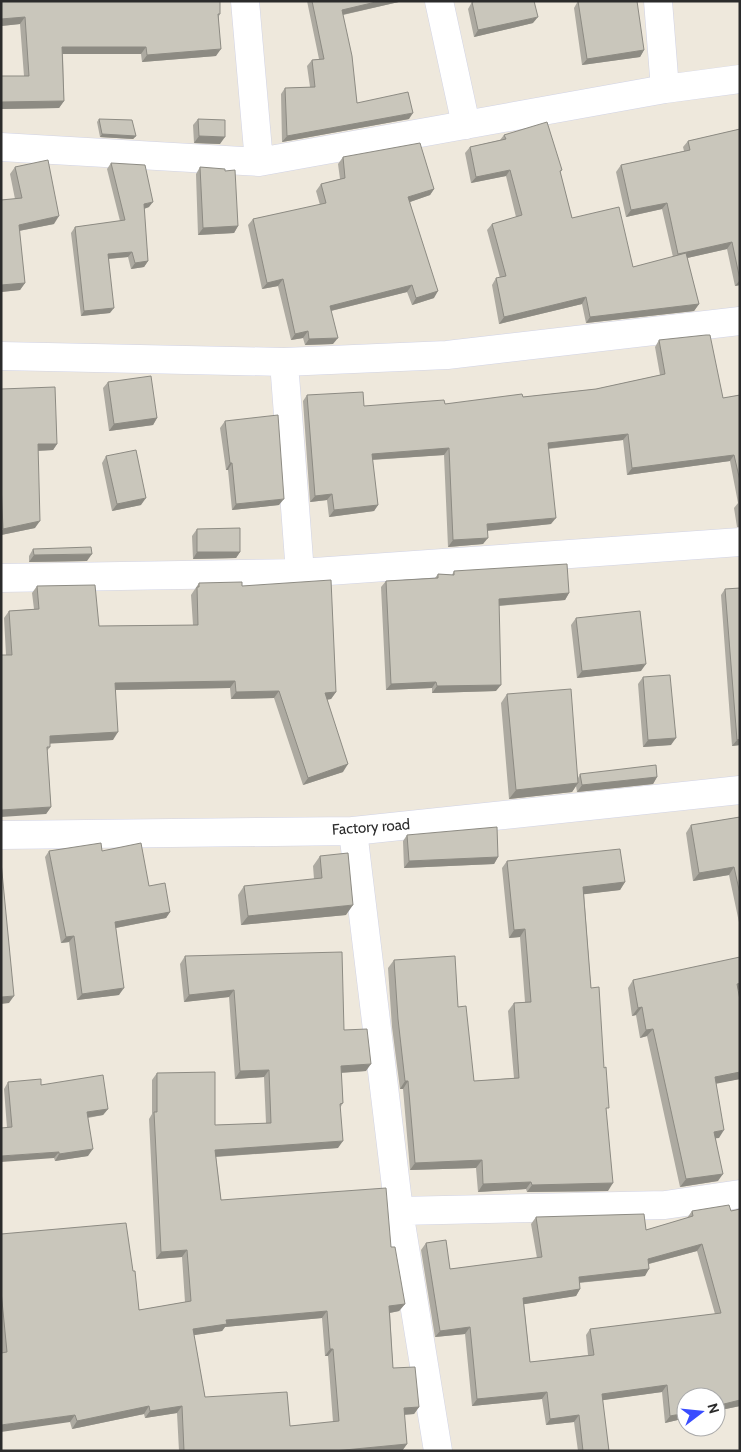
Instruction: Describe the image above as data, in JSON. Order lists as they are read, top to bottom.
{
  "streets": {
    "street": ["Factory road"]
  },
  "north": "right"
}
